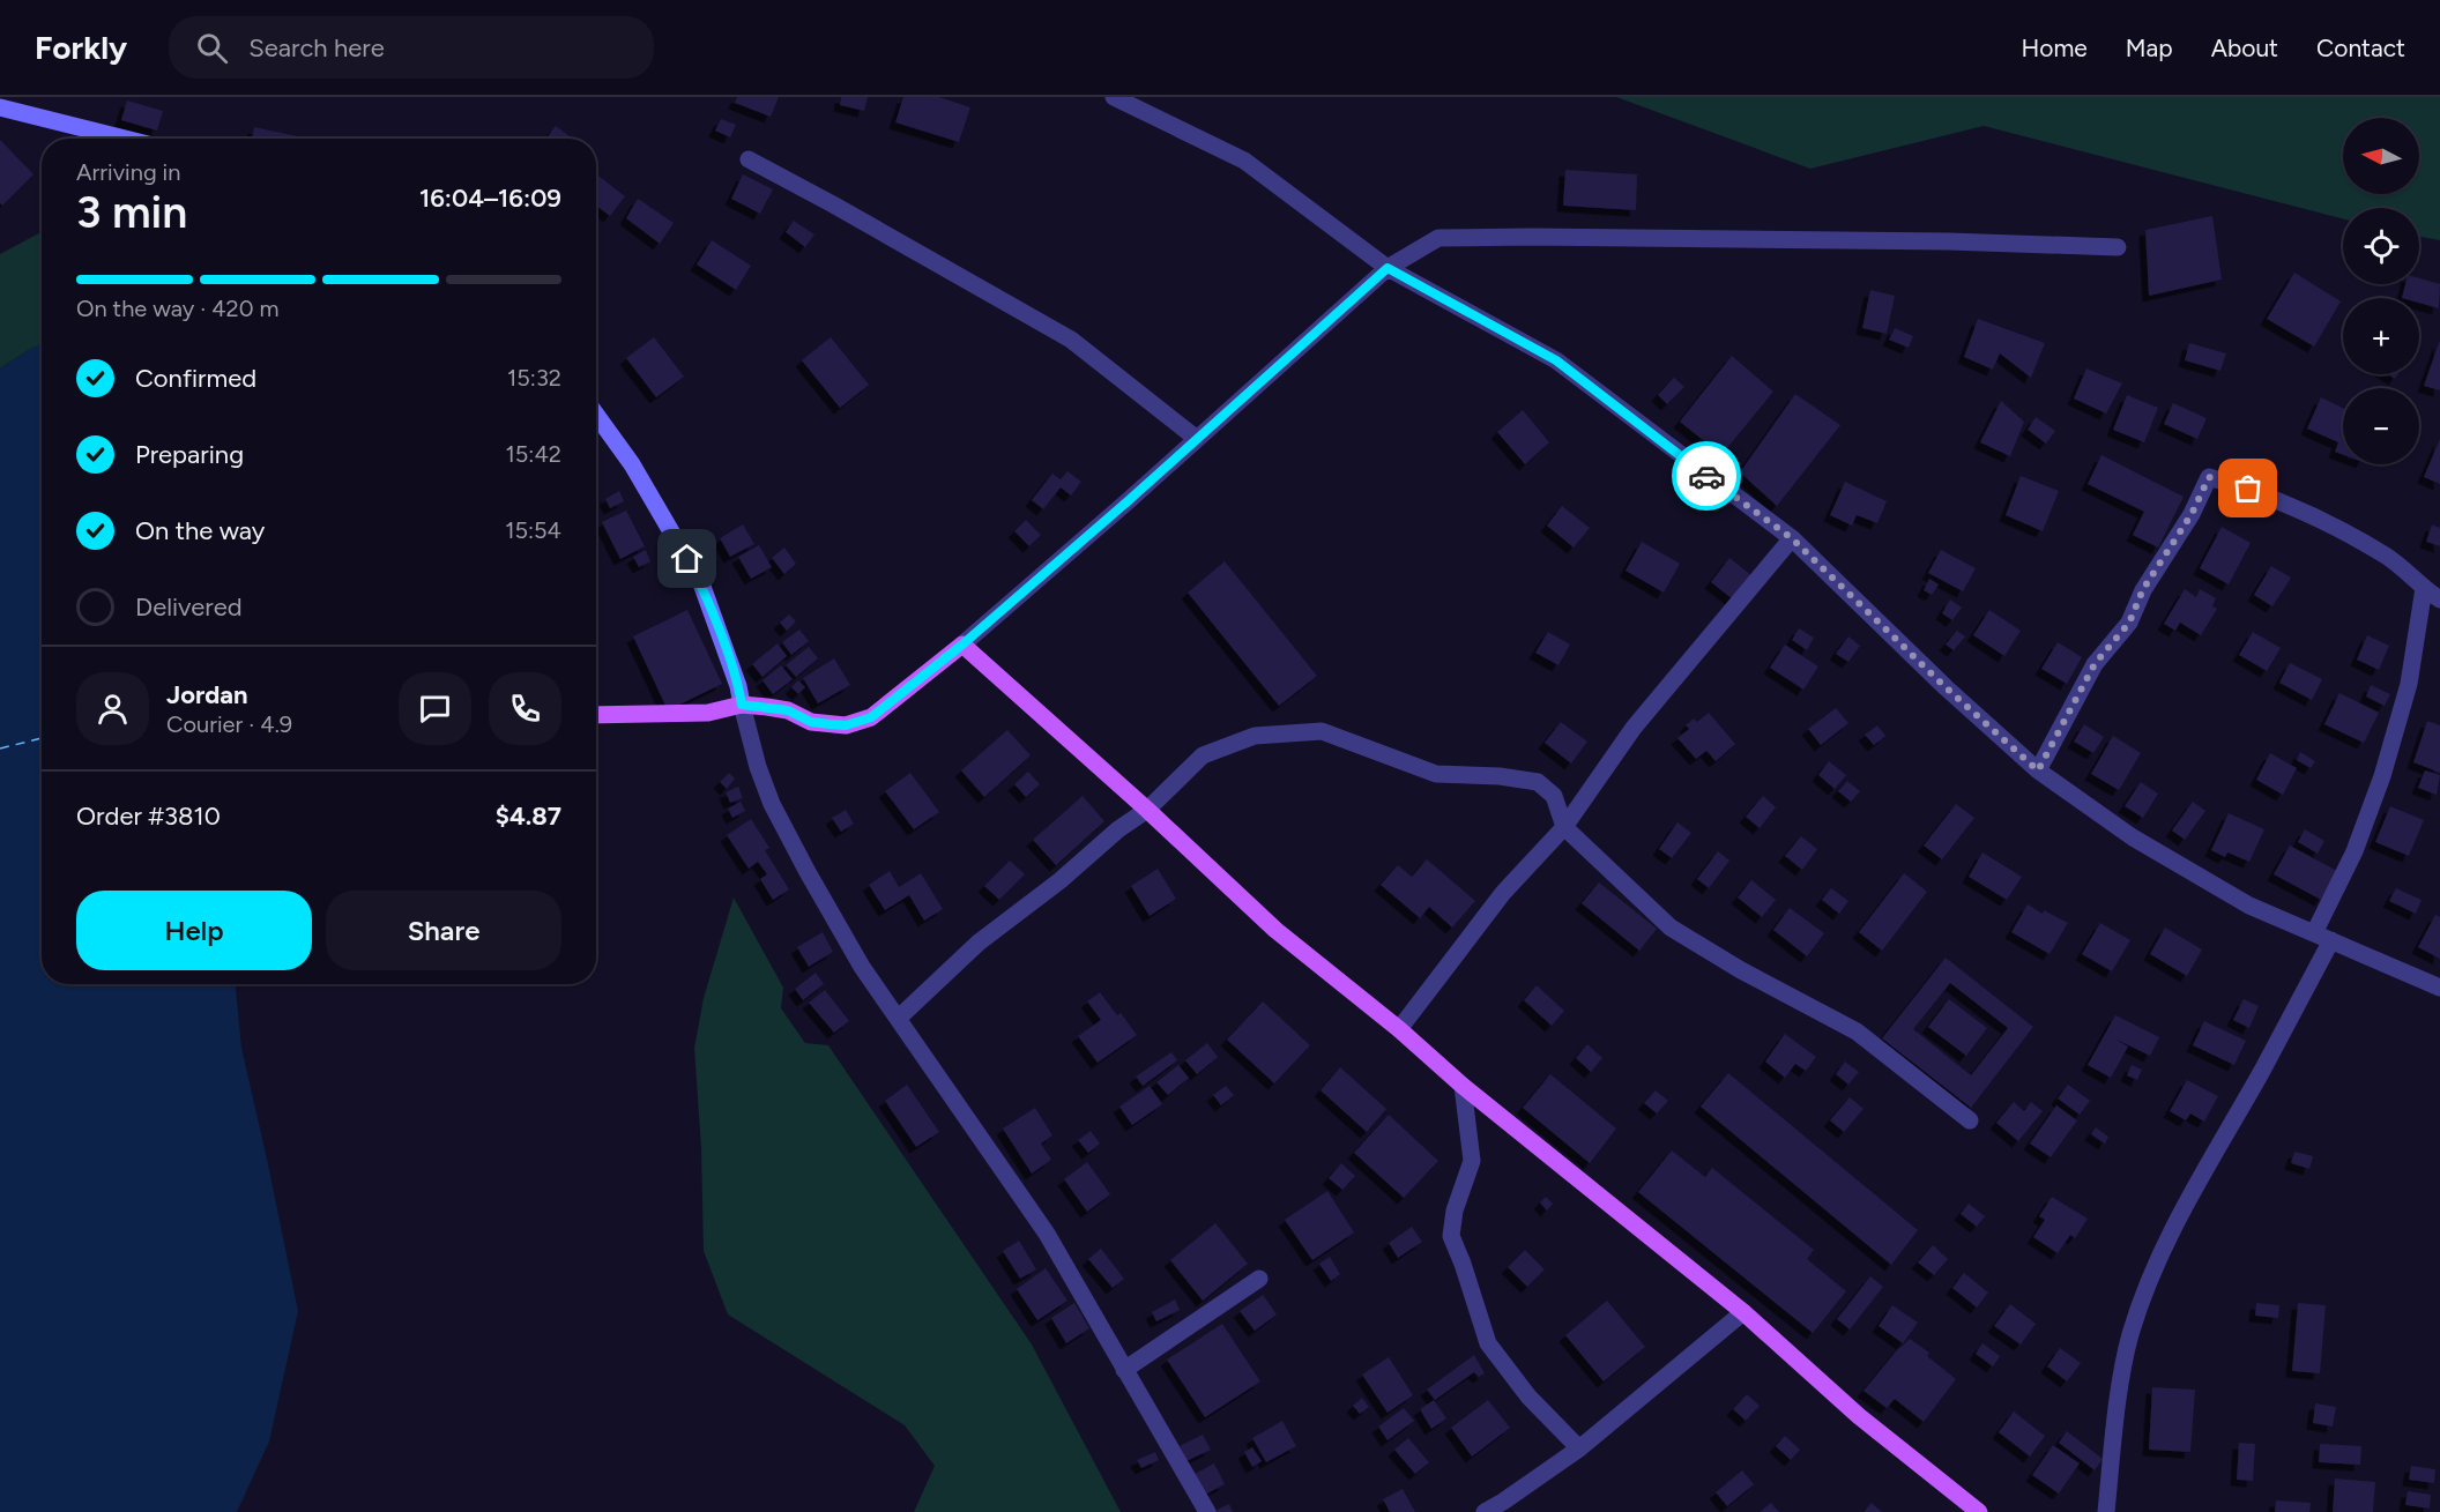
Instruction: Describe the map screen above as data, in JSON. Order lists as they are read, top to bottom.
{
  "north": "left",
  "page": {
    "header": "Forkly",
    "search": "Search here",
    "nav": [
      "Home",
      "Map",
      "About",
      "Contact"
    ],
    "map_buttons": ["+", "−"],
    "heading": ["3 min", "Arriving in", "16:04–16:09"],
    "panel": [
      "Jordan",
      "Courier · 4.9",
      "Order #3810",
      "$4.87"
    ],
    "bar": "On the way · 420 m",
    "list": [
      ["Confirmed", "15:32"],
      ["Preparing", "15:42"],
      ["On the way", "15:54"],
      "Delivered"
    ],
    "buttons": ["Help", "Share"]
  }
}
